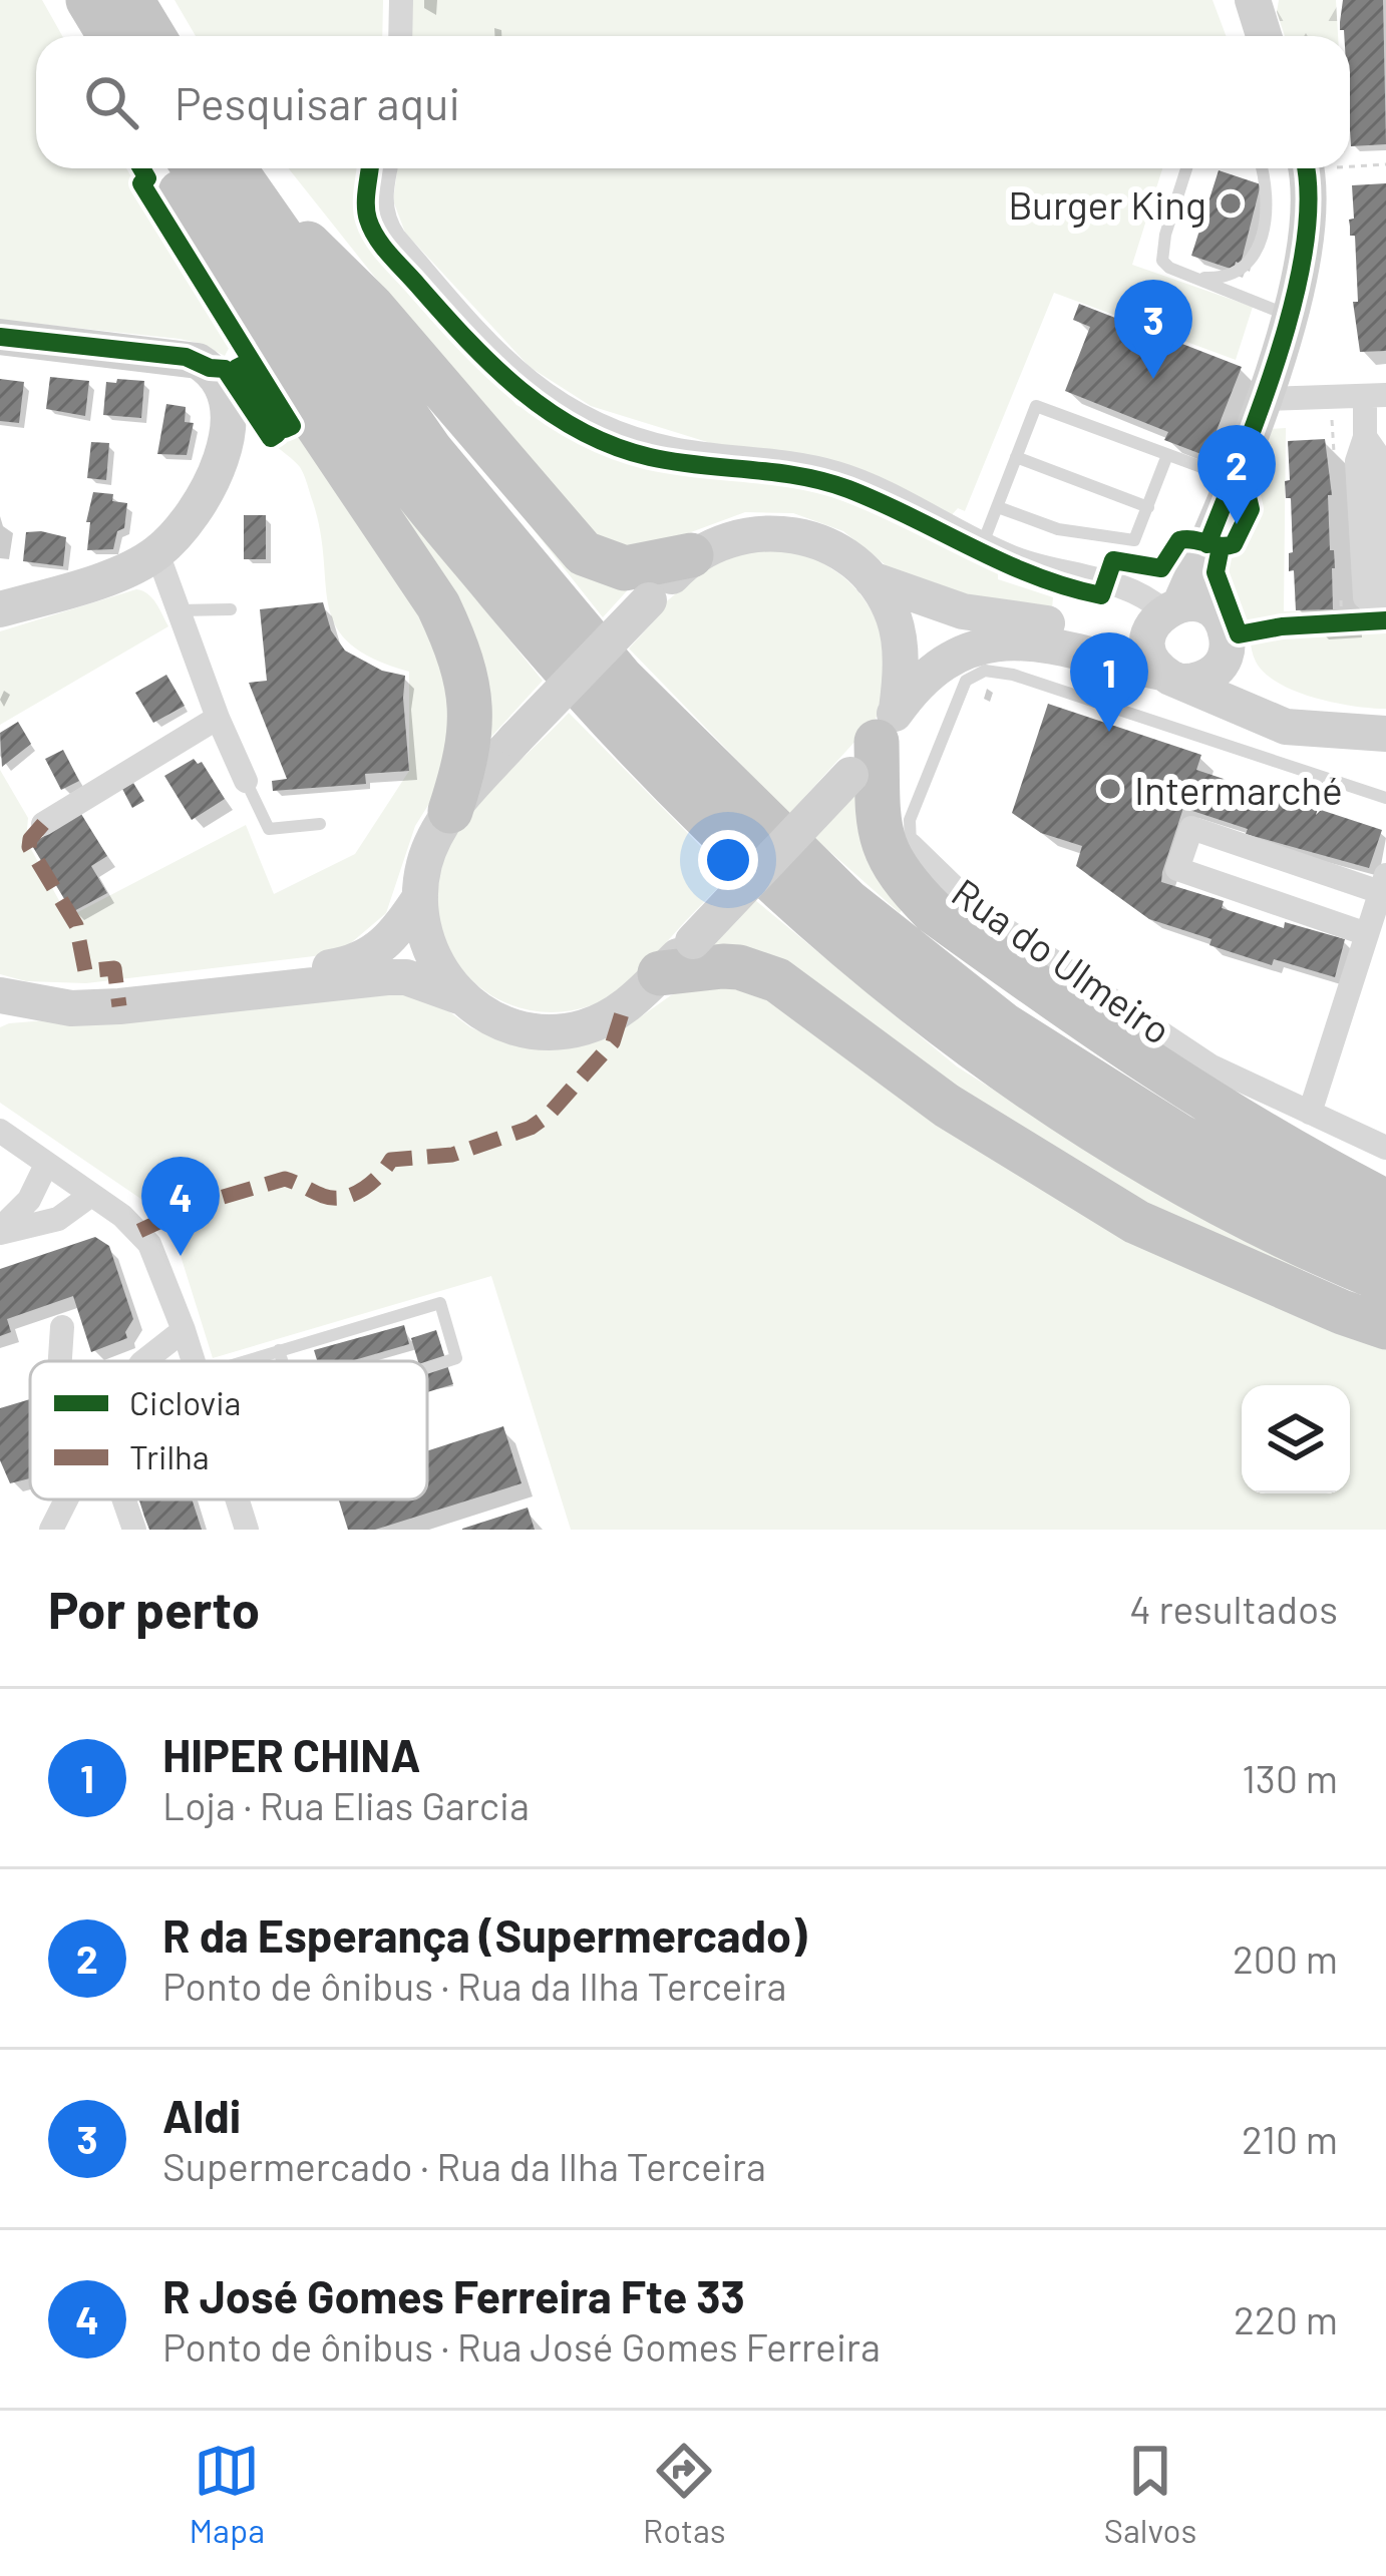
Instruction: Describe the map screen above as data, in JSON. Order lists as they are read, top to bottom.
{
  "streets": {
    "street": ["Rua do Ulmeiro"]
  },
  "places": ["Burger King", "Intermarché"],
  "legend": ["Ciclovia", "Trilha"],
  "page": {
    "search": "Pesquisar aqui",
    "pins": [
      "3",
      "2",
      "1",
      "4"
    ],
    "heading": ["Por perto", "4 resultados"],
    "list": [
      {
        "mark": "1",
        "name": "HIPER CHINA",
        "note": "Loja · Rua Elias Garcia",
        "value": "130 m"
      },
      {
        "mark": "2",
        "name": "R da Esperança (Supermercado)",
        "note": "Ponto de ônibus · Rua da Ilha Terceira",
        "value": "200 m"
      },
      {
        "mark": "3",
        "name": "Aldi",
        "note": "Supermercado · Rua da Ilha Terceira",
        "value": "210 m"
      },
      {
        "mark": "4",
        "name": "R José Gomes Ferreira Fte 33",
        "note": "Ponto de ônibus · Rua José Gomes Ferreira",
        "value": "220 m"
      }
    ],
    "nav": ["Mapa", "Rotas", "Salvos"]
  }
}
